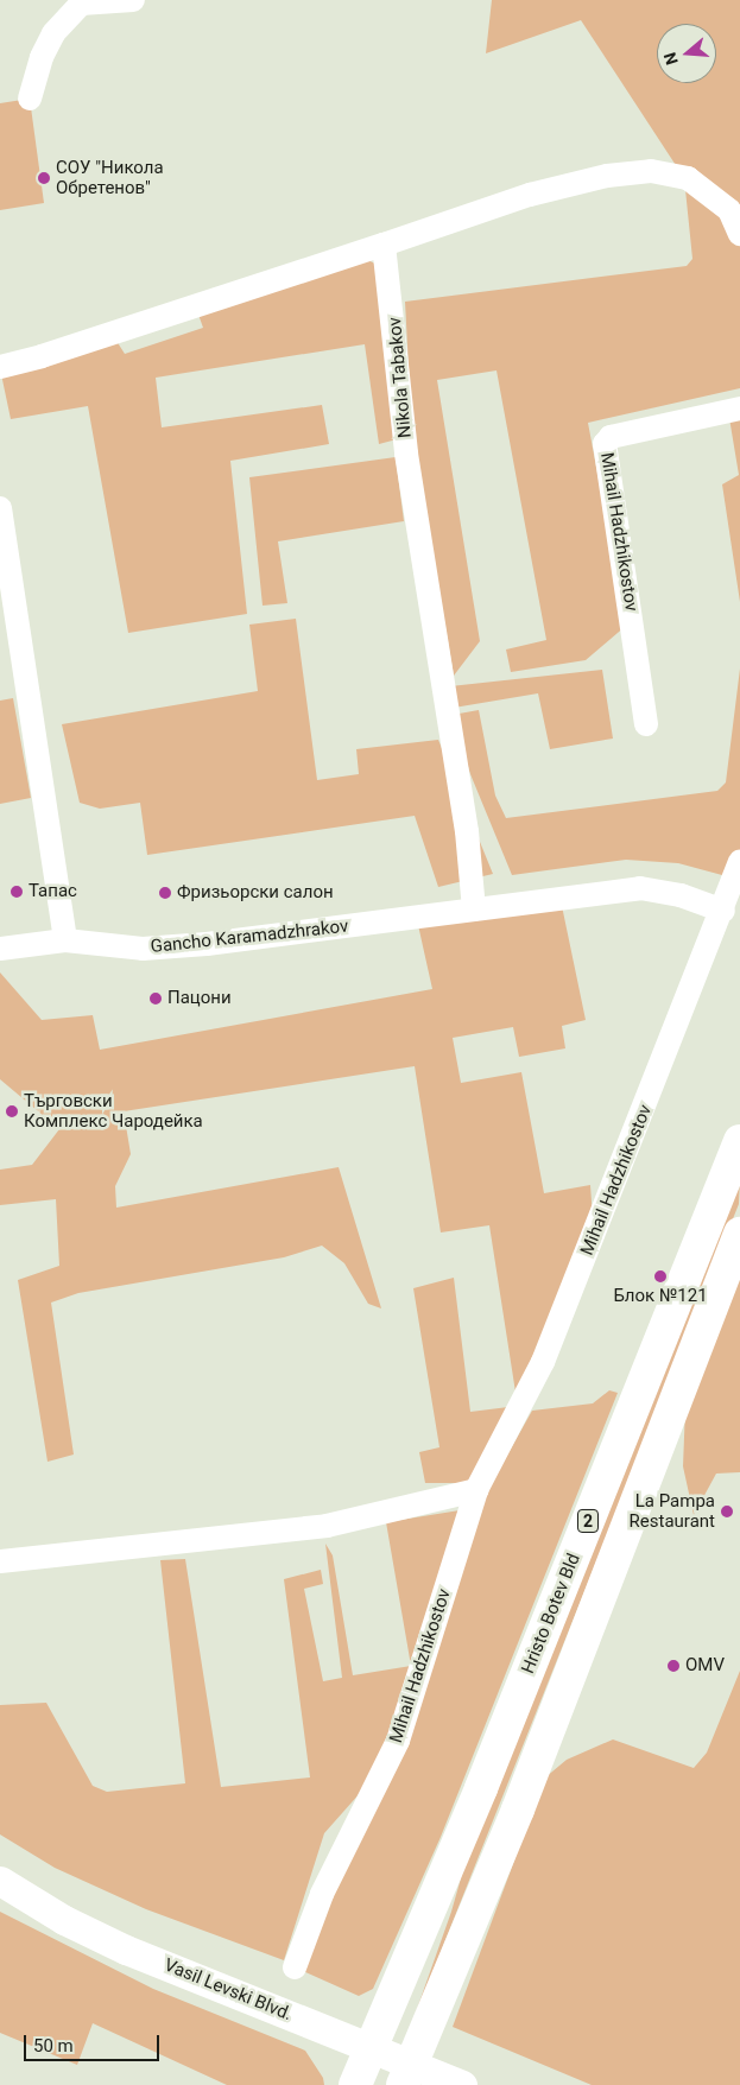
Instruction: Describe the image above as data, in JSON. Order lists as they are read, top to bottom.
{
  "streets": {
    "highway": ["2", "Hristo Botev Bld"],
    "main road": ["Vasil Levski Blvd."],
    "street": ["Nikola Tabakov", "Mihail Hadzhikostov", "Gancho Karamadzhrakov"]
  },
  "crossings": [
    ["Nikola Tabakov", "Gancho Karamadzhrakov"],
    ["Mihail Hadzhikostov", "Gancho Karamadzhrakov"],
    ["2", "Vasil Levski Blvd."],
    ["Hristo Botev Bld", "Vasil Levski Blvd."]
  ],
  "places": [
    "СОУ \"Никола Обретенов\"",
    "Тапас",
    "Фризьорски салон",
    "Пацони",
    "Търговски Комплекс Чародейка",
    "Блок №121",
    "La Pampa Restaurant",
    "OMV"
  ],
  "scale_bar": "50 m",
  "north": "left"
}
